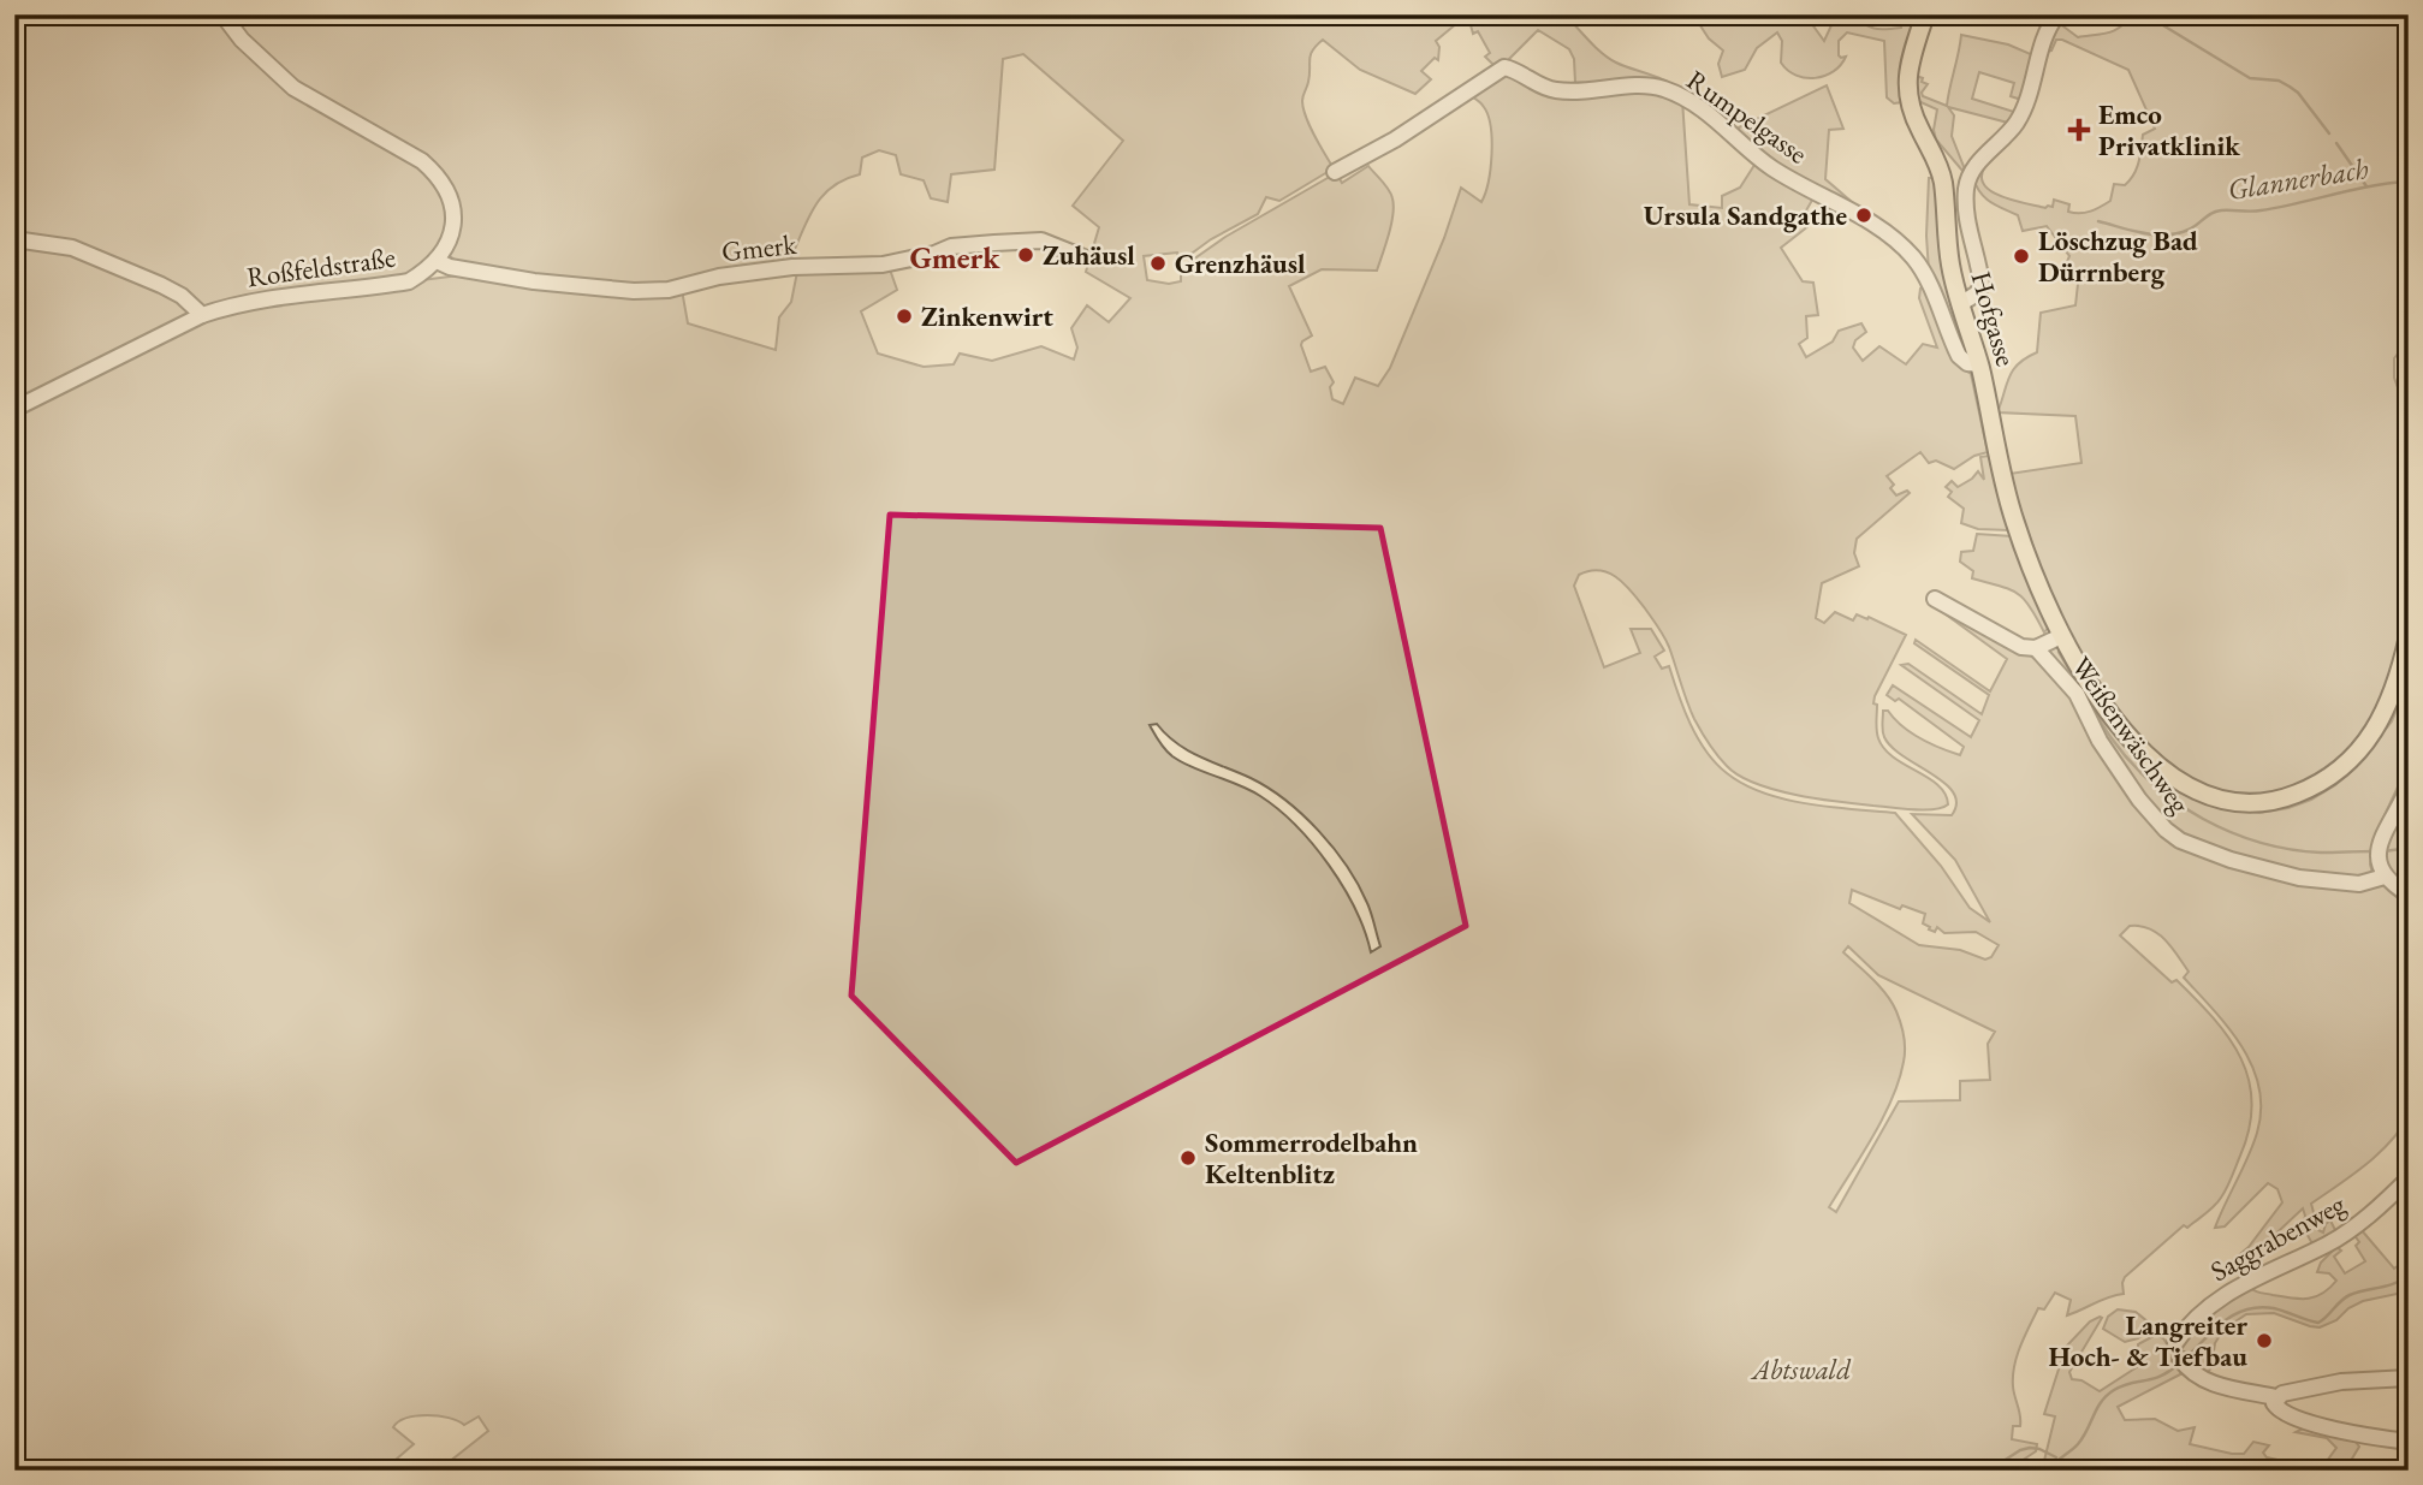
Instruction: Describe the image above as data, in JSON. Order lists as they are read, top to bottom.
{
  "streets": {
    "main road": ["Hofgasse"],
    "street": [
      "Rumpelgasse",
      "Gmerk",
      "Roßfeldstraße",
      "Weißenwäschweg",
      "Saggrabenweg"
    ]
  },
  "crossings": [
    ["Rumpelgasse", "Hofgasse"],
    ["Gmerk", "Roßfeldstraße"],
    ["Hofgasse", "Weißenwäschweg"]
  ],
  "districts": ["Gmerk"],
  "water": ["Glannerbach"],
  "parks": ["Abtswald"],
  "places": {
    "health": ["Emco Privatklinik"],
    "other": [
      "Ursula Sandgathe",
      "Zuhäusl",
      "Löschzug Bad Dürrnberg",
      "Grenzhäusl",
      "Zinkenwirt",
      "Sommerrodelbahn Keltenblitz",
      "Langreiter Hoch- & Tiefbau"
    ]
  }
}
